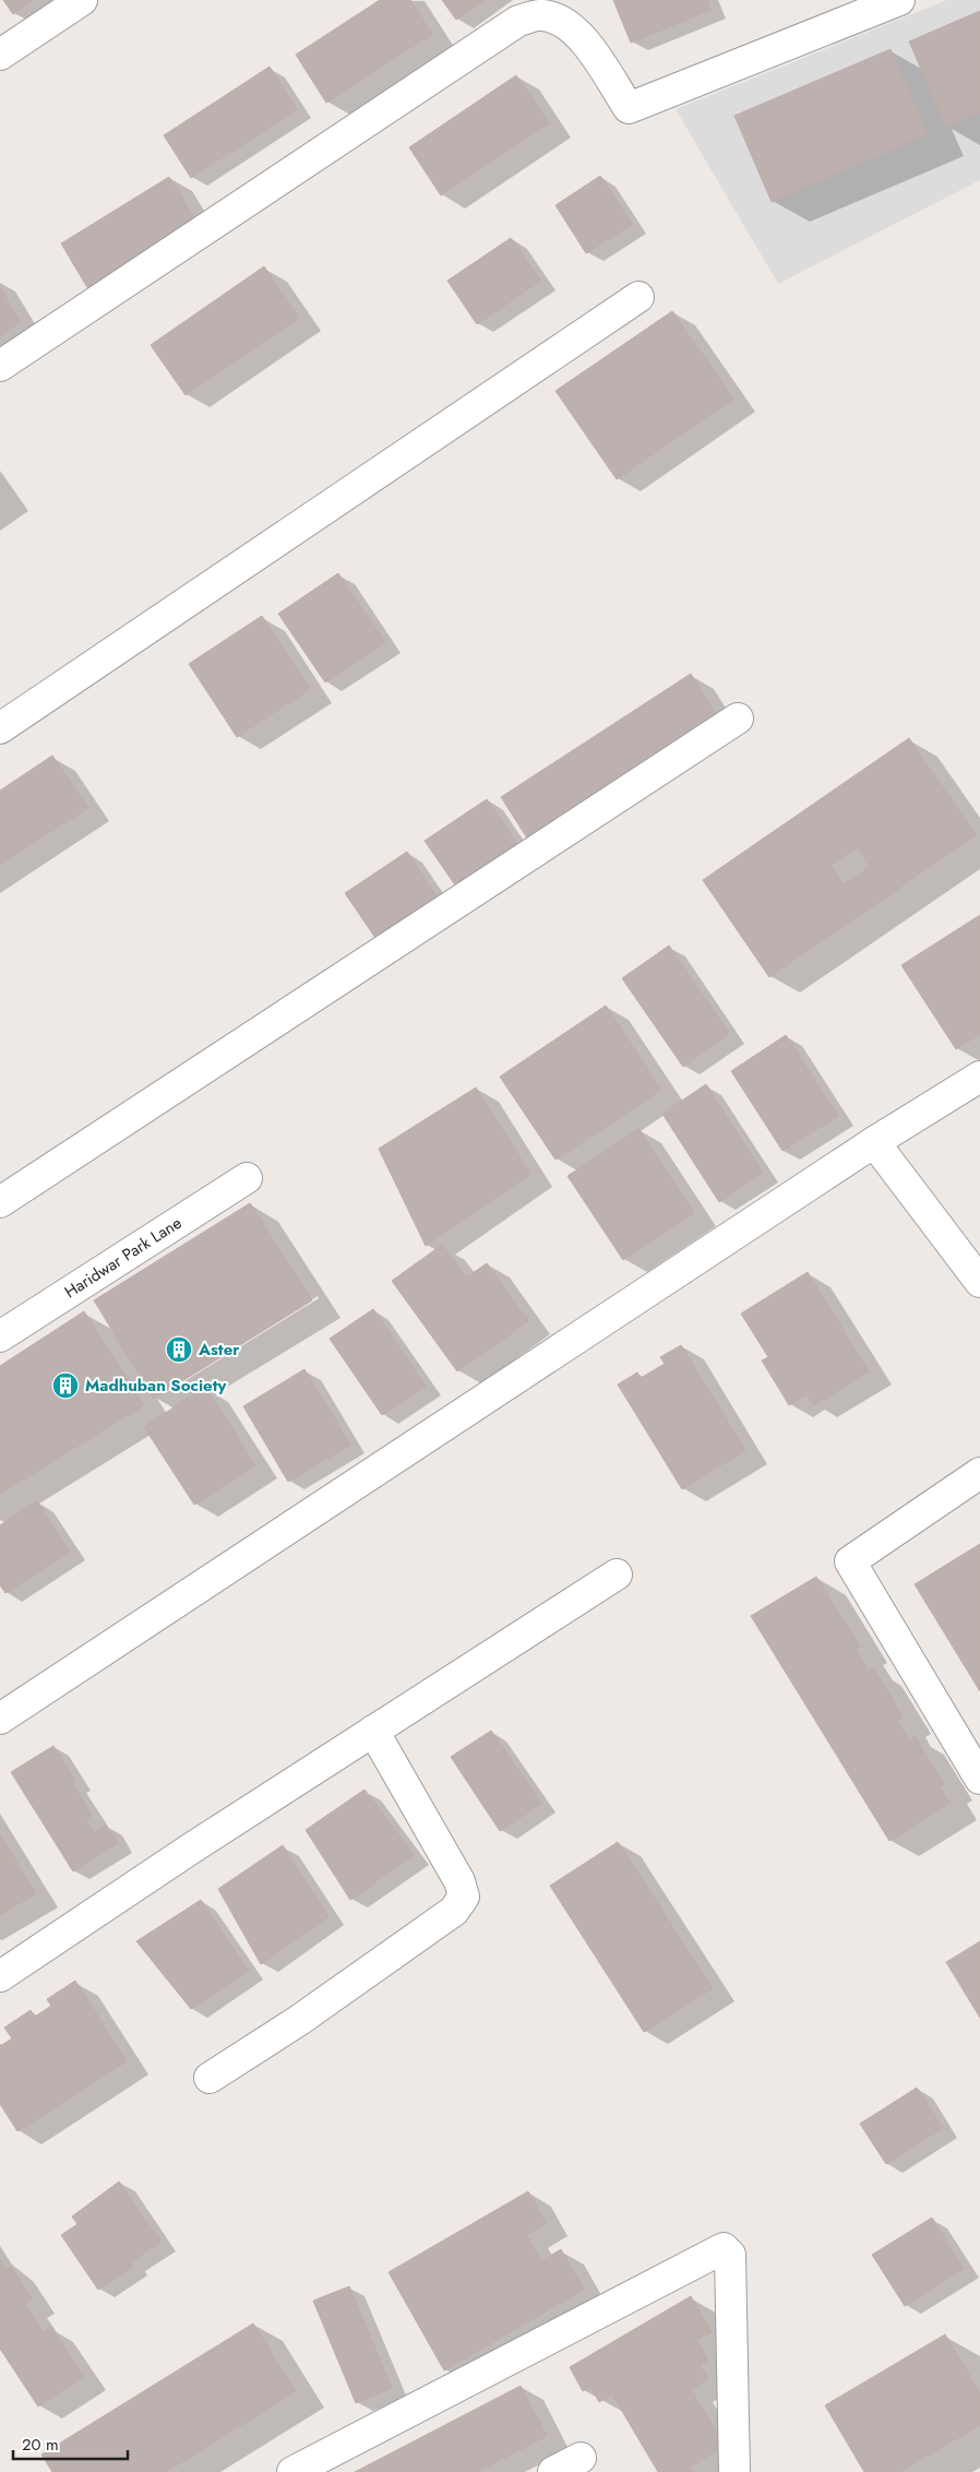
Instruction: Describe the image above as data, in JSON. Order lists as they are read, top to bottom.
{
  "streets": {
    "street": ["Haridwar Park Lane"]
  },
  "places": {
    "building": ["Aster", "Madhuban Society"]
  },
  "scale_bar": "20 m"
}
